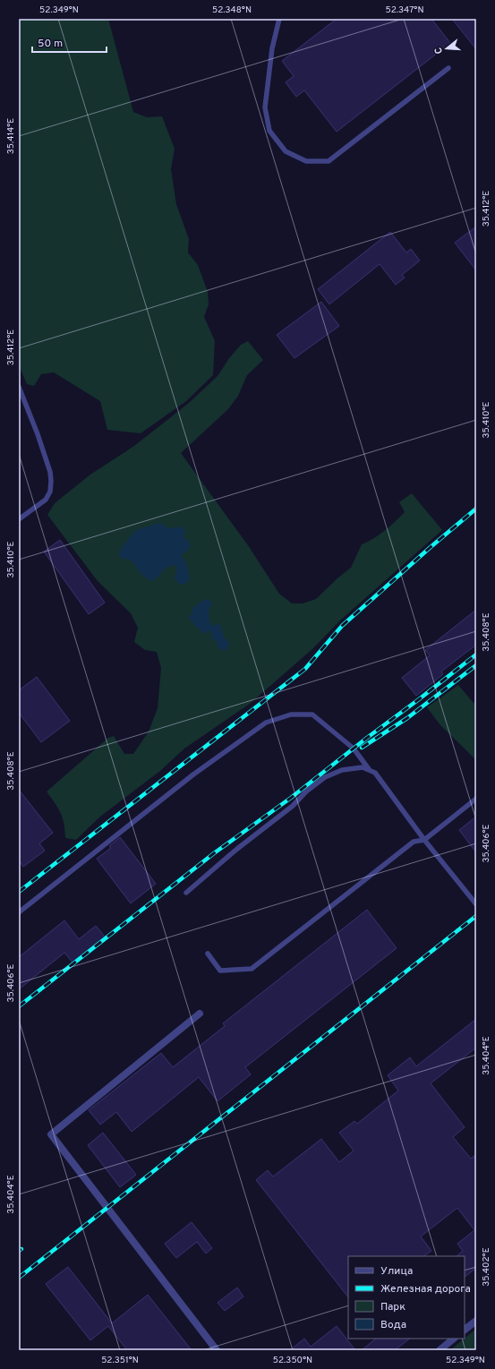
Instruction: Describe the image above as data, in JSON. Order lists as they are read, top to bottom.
{
  "legend": [
    "Улица",
    "Железная дорога",
    "Парк",
    "Вода"
  ],
  "scale_bar": "50 m",
  "north": "left",
  "coordinates": [
    "52.349°N",
    "52.348°N",
    "52.347°N",
    "35.414°E",
    "35.412°E",
    "35.410°E",
    "35.408°E",
    "35.406°E",
    "35.404°E",
    "35.402°E",
    "52.351°N",
    "52.350°N"
  ]
}
